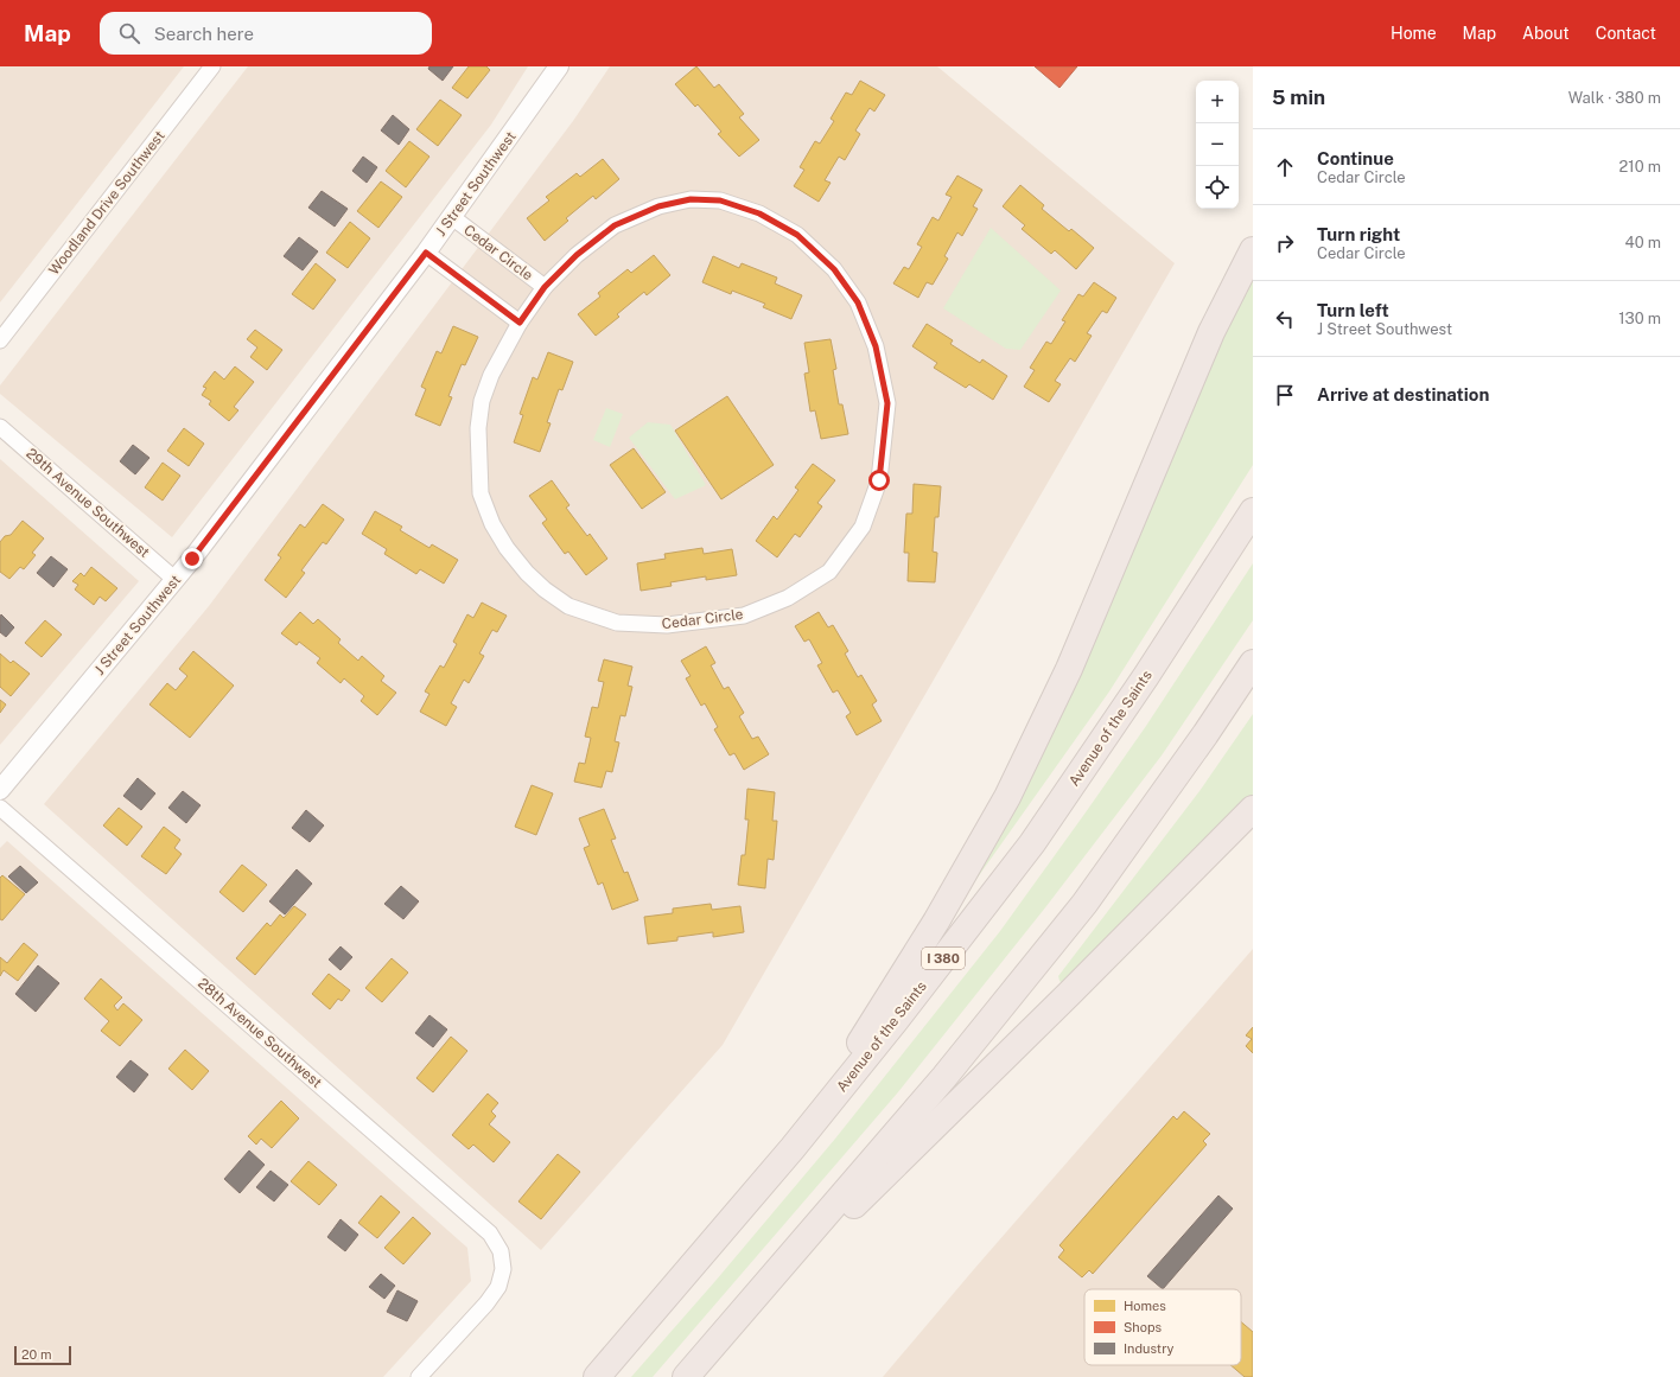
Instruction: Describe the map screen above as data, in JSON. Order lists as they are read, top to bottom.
{
  "streets": {
    "highway": ["Avenue of the Saints", "I 380"],
    "street": [
      "J Street Southwest",
      "Woodland Drive Southwest",
      "Cedar Circle",
      "29th Avenue Southwest",
      "28th Avenue Southwest"
    ]
  },
  "crossings": [
    ["J Street Southwest", "Cedar Circle"],
    ["J Street Southwest", "29th Avenue Southwest"]
  ],
  "legend": ["Homes", "Shops", "Industry"],
  "scale_bar": "20 m",
  "page": {
    "header": "Map",
    "search": "Search here",
    "nav": [
      "Home",
      "Map",
      "About",
      "Contact"
    ],
    "heading": ["5 min", "Walk · 380 m"],
    "map_buttons": ["+", "−"],
    "list": [
      ["Continue", "Cedar Circle", "210 m"],
      ["Turn right", "Cedar Circle", "40 m"],
      ["Turn left", "J Street Southwest", "130 m"],
      "Arrive at destination"
    ],
    "scale": "20 m"
  }
}
